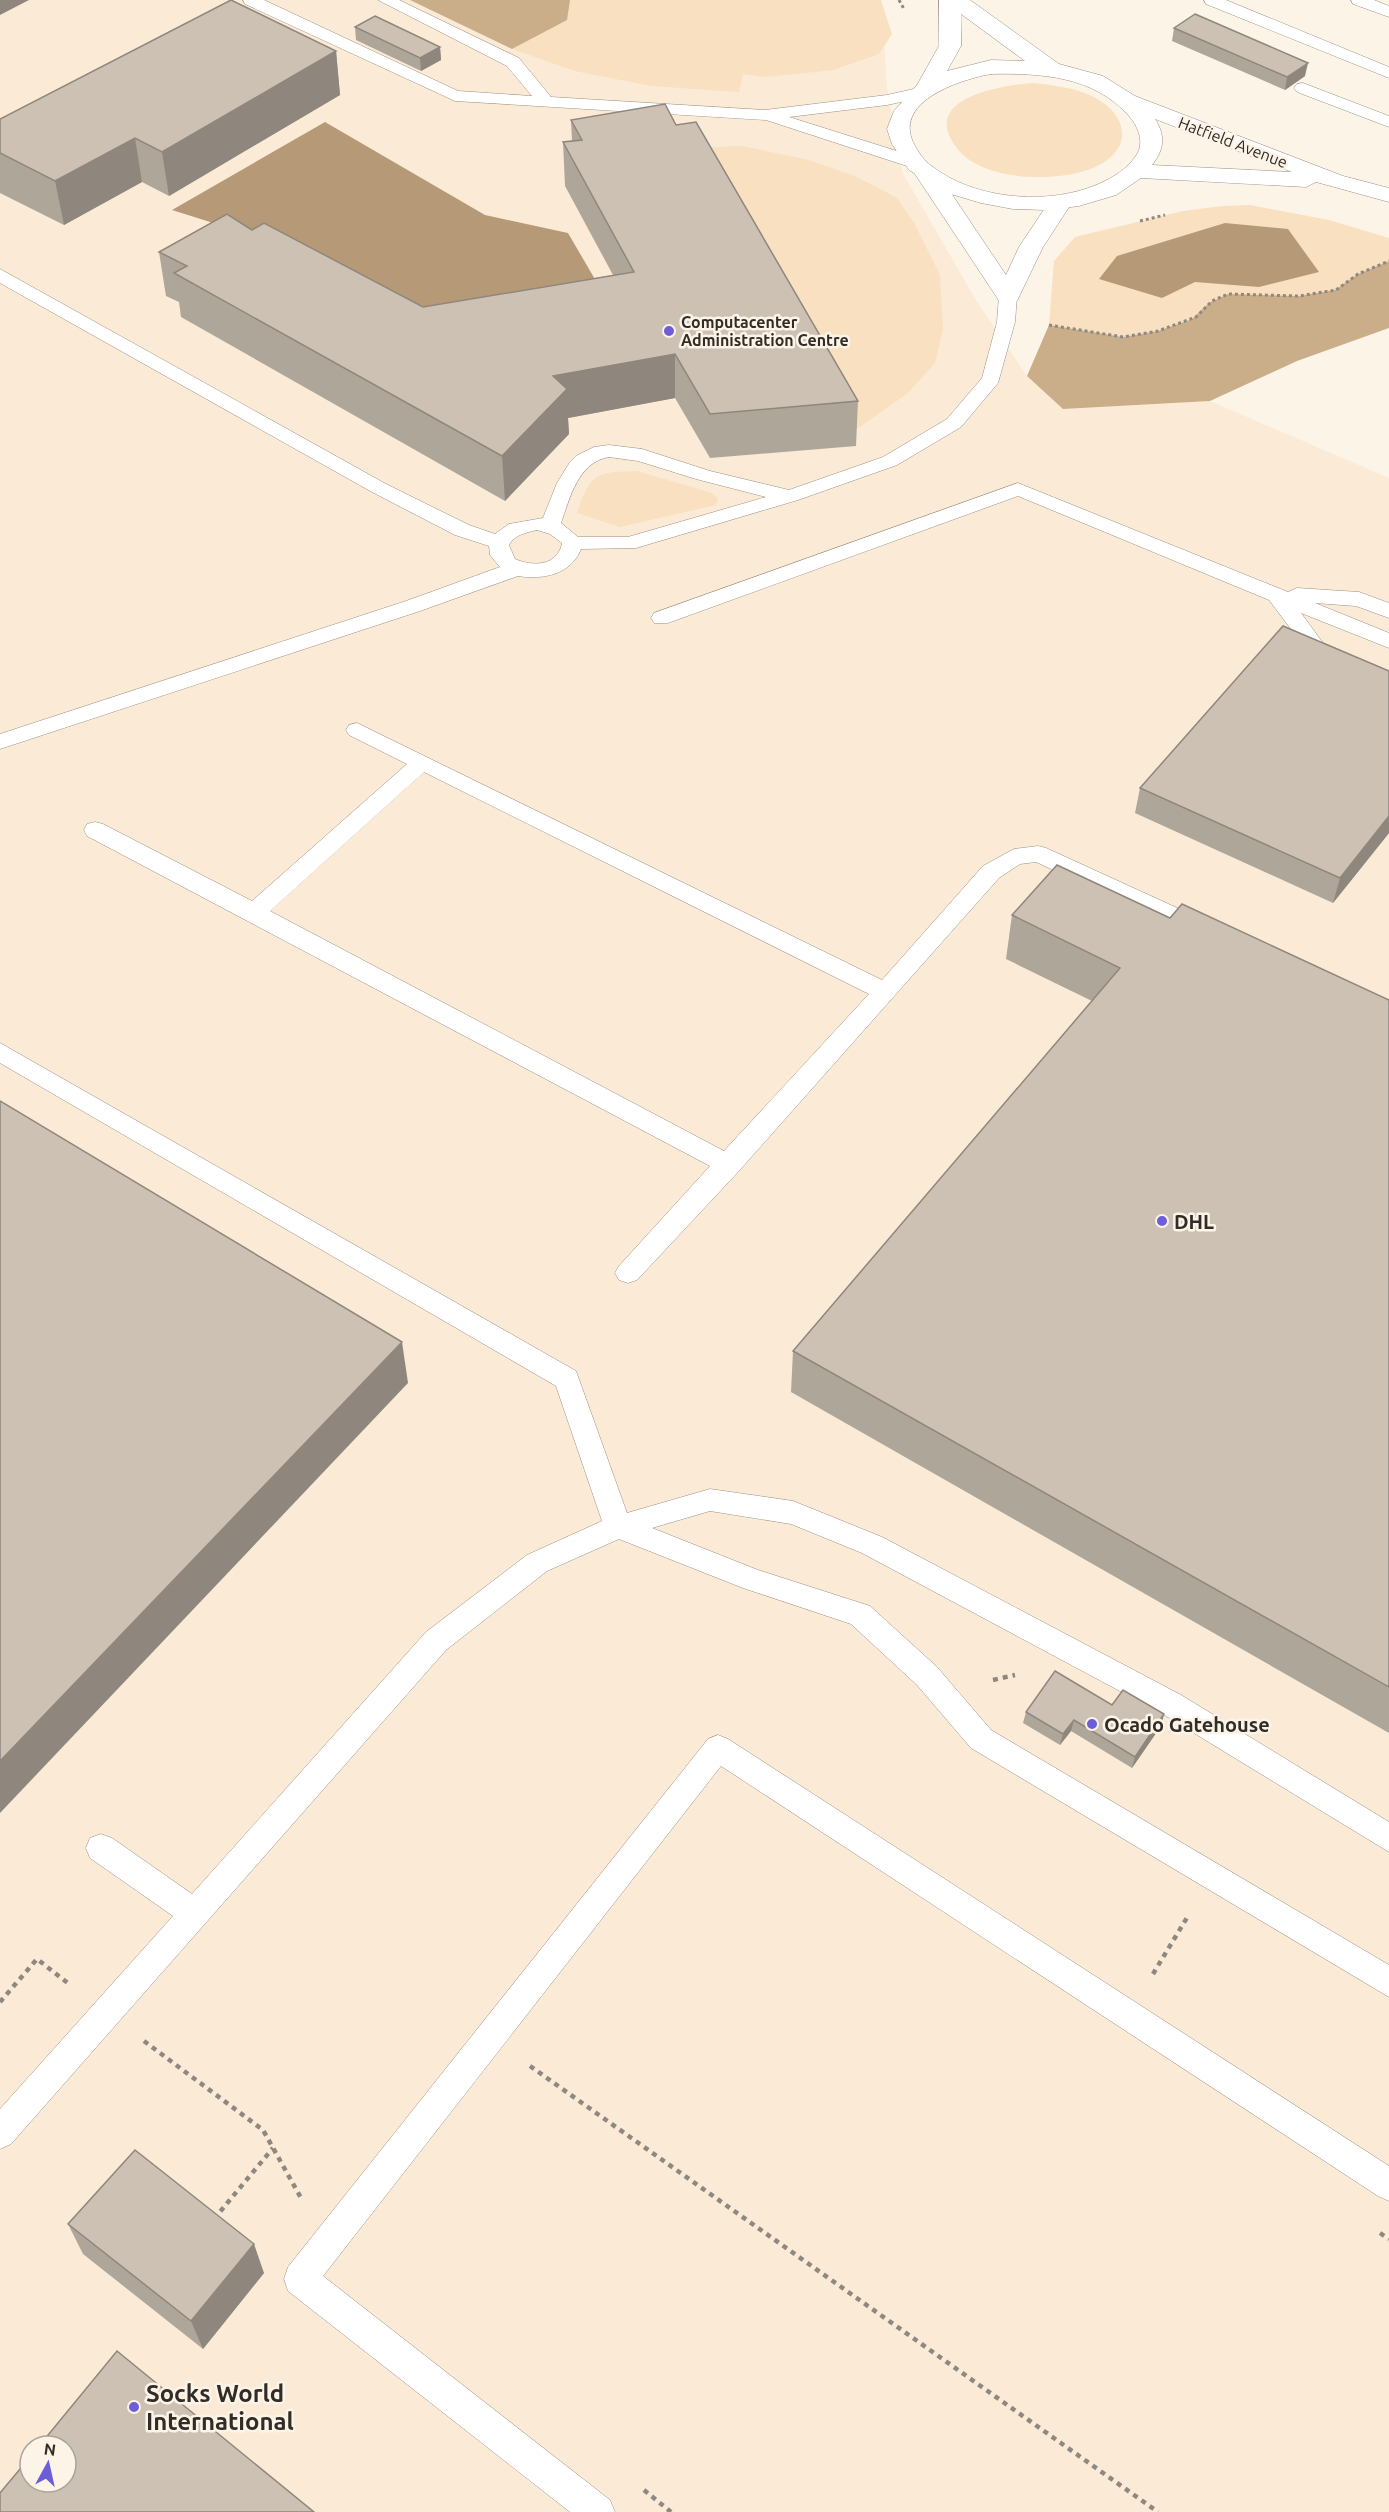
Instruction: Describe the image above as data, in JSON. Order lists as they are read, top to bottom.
{
  "streets": {
    "street": ["Hatfield Avenue"]
  },
  "places": [
    "Computacenter Administration Centre",
    "DHL",
    "Ocado Gatehouse",
    "Socks World International"
  ],
  "north": "top"
}
